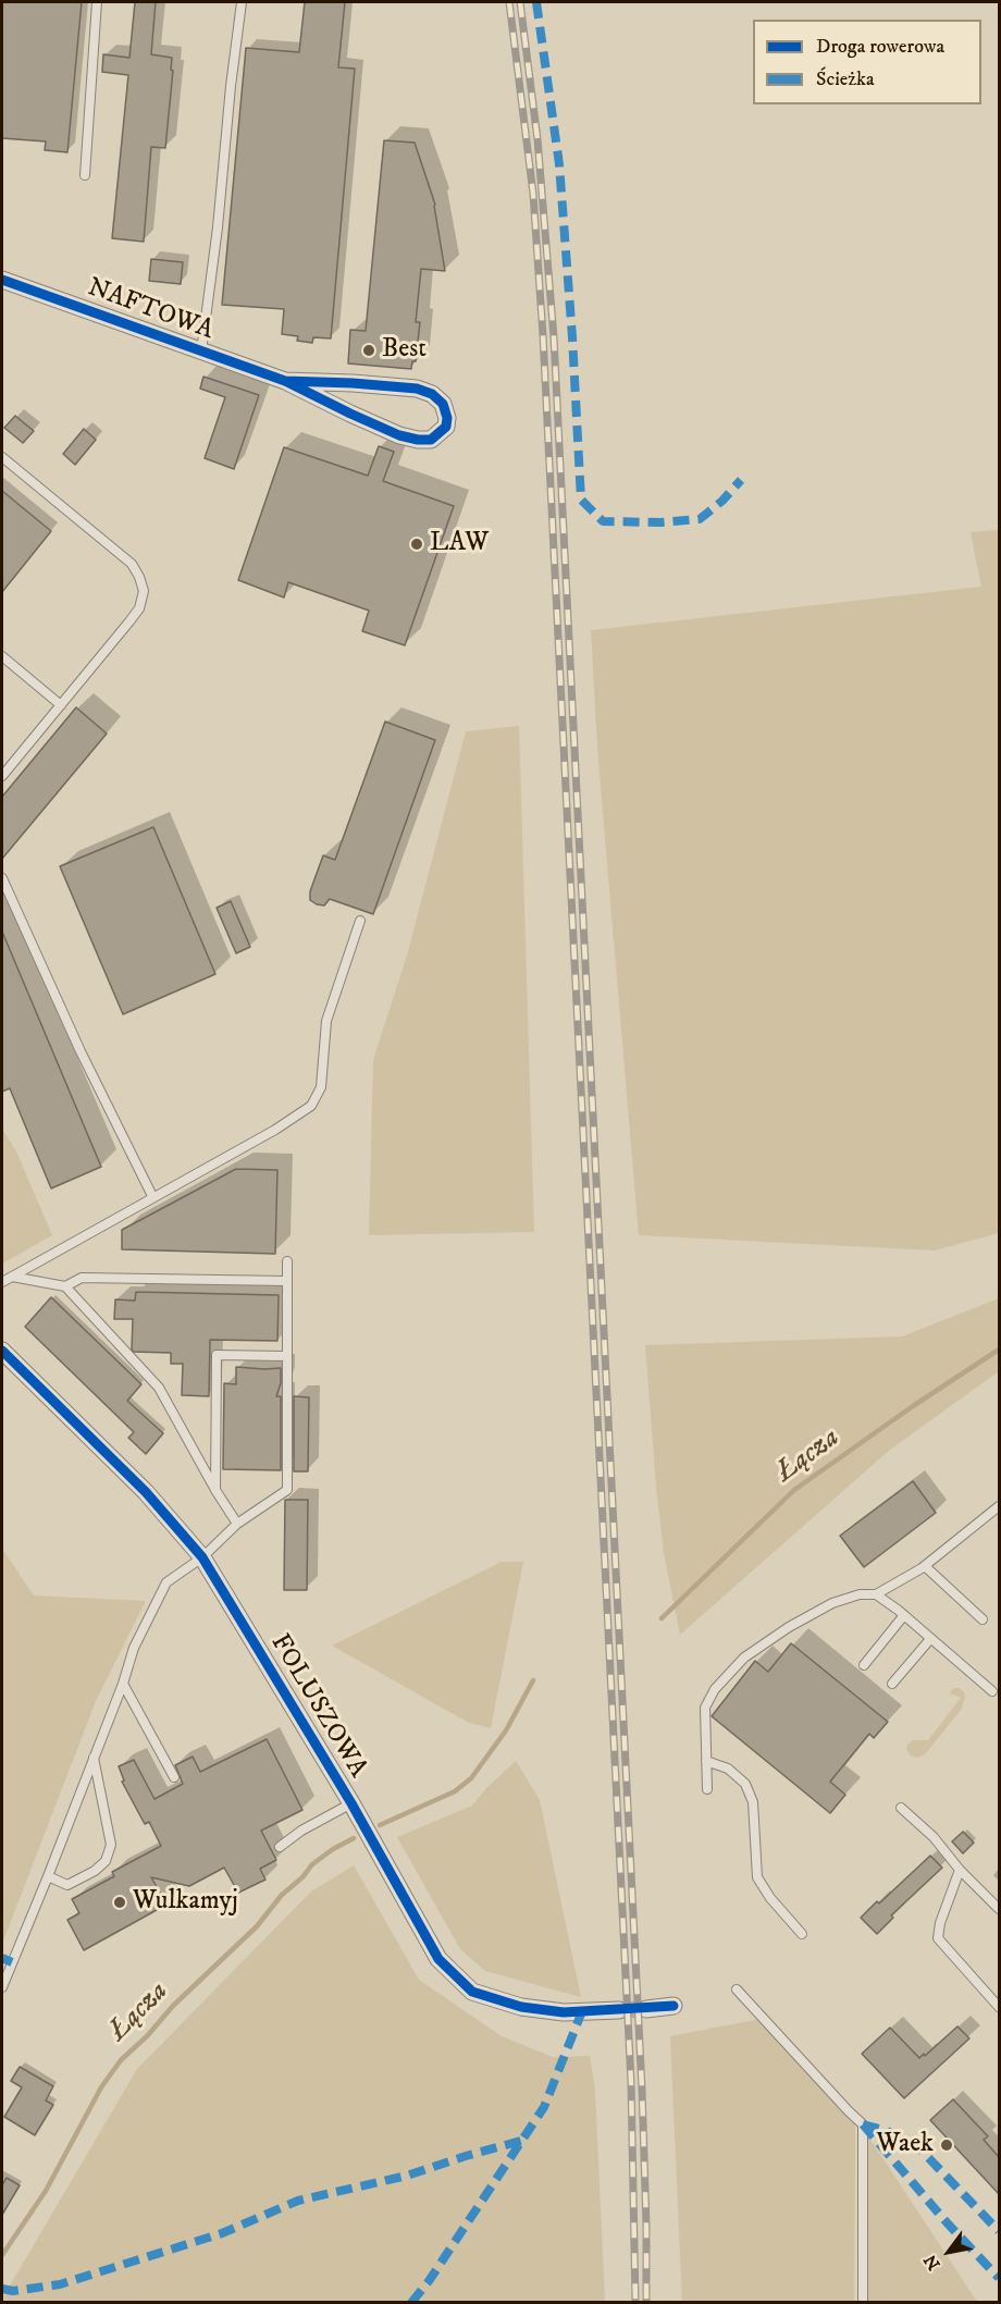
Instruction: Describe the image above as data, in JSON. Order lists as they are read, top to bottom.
{
  "streets": {
    "street": ["NAFTOWA", "FOLUSZOWA"]
  },
  "water": ["Łącza"],
  "places": [
    "Best",
    "LAW",
    "Wulkamyj",
    "Waek"
  ],
  "legend": ["Droga rowerowa", "Ścieżka"],
  "north": "bottom left"
}
